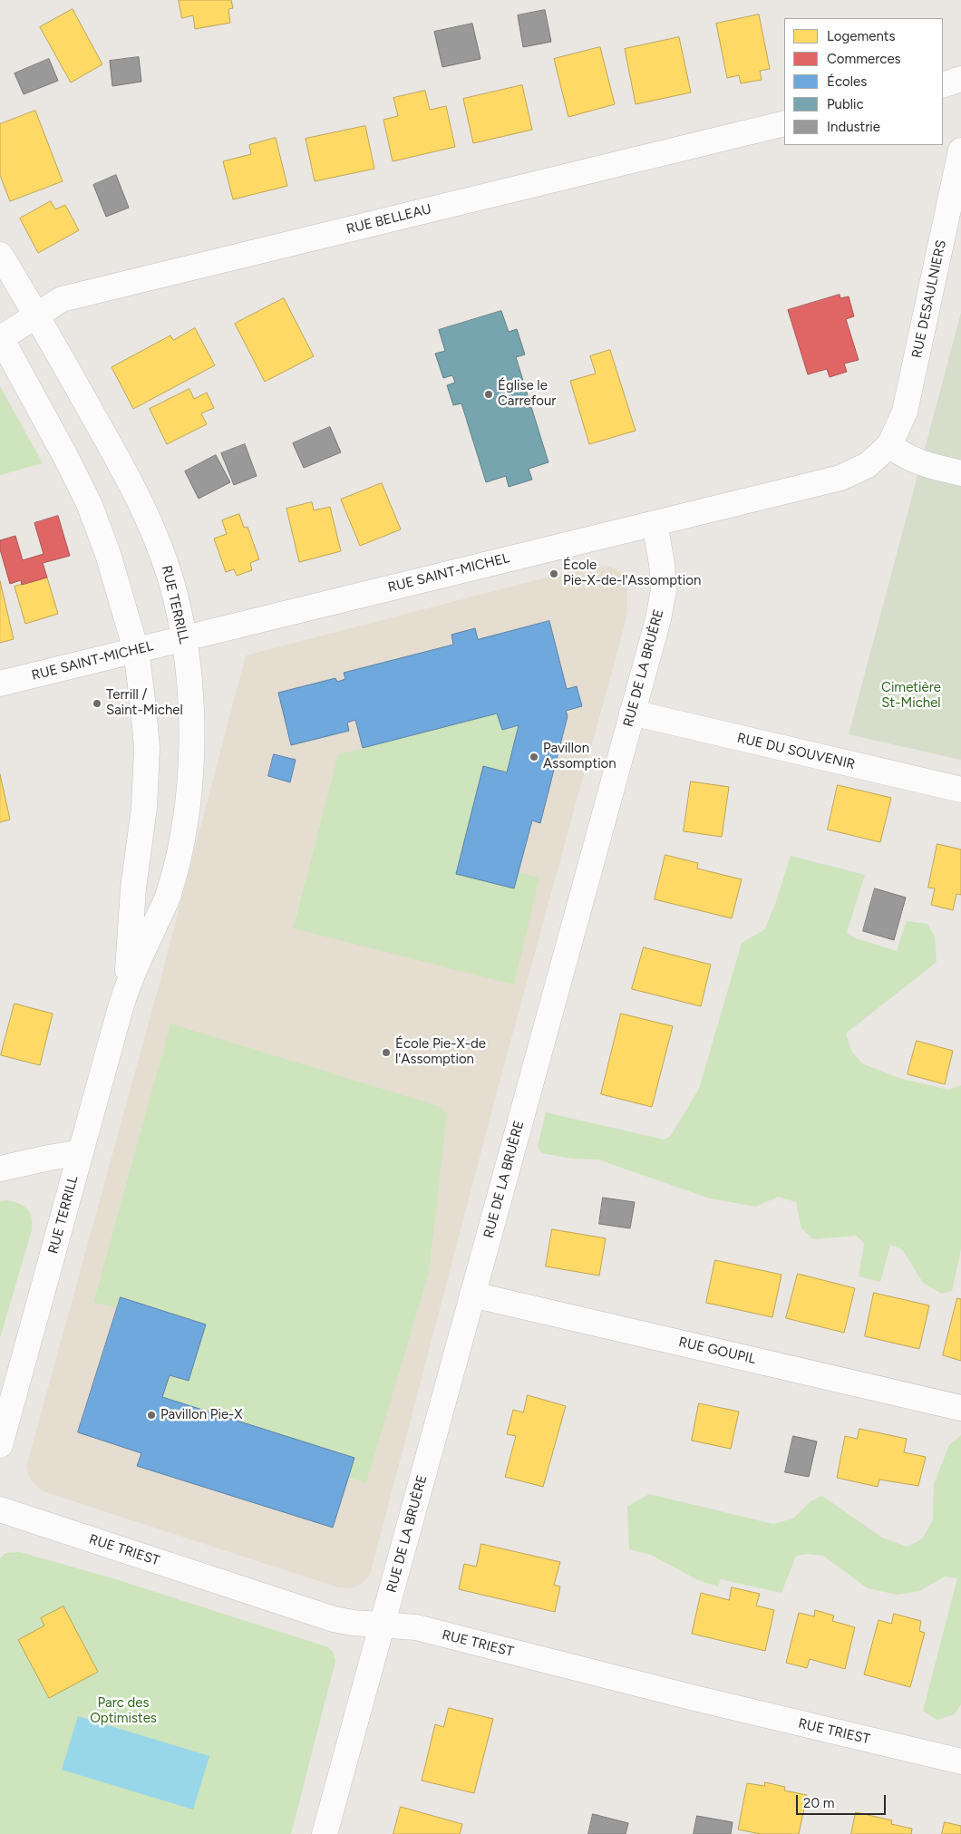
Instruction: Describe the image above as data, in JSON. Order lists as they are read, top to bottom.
{
  "streets": {
    "street": [
      "RUE BELLEAU",
      "RUE DESAULNIERS",
      "RUE SAINT-MICHEL",
      "RUE TERRILL",
      "RUE DE LA BRUÈRE",
      "RUE DU SOUVENIR",
      "RUE GOUPIL",
      "RUE TRIEST"
    ]
  },
  "crossings": [
    ["RUE BELLEAU", "RUE TERRILL"],
    ["RUE DESAULNIERS", "RUE SAINT-MICHEL"],
    ["RUE SAINT-MICHEL", "RUE TERRILL"],
    ["RUE SAINT-MICHEL", "RUE DE LA BRUÈRE"],
    ["RUE DE LA BRUÈRE", "RUE DU SOUVENIR"],
    ["RUE DE LA BRUÈRE", "RUE GOUPIL"],
    ["RUE DE LA BRUÈRE", "RUE TRIEST"]
  ],
  "parks": ["Cimetière St-Michel", "Parc des Optimistes"],
  "places": [
    "Église le Carrefour",
    "École Pie-X-de-l'Assomption",
    "Terrill / Saint-Michel",
    "Pavillon Assomption",
    "École Pie-X-de l'Assomption",
    "Pavillon Pie-X"
  ],
  "legend": [
    "Logements",
    "Commerces",
    "Écoles",
    "Public",
    "Industrie"
  ],
  "scale_bar": "20 m"
}
